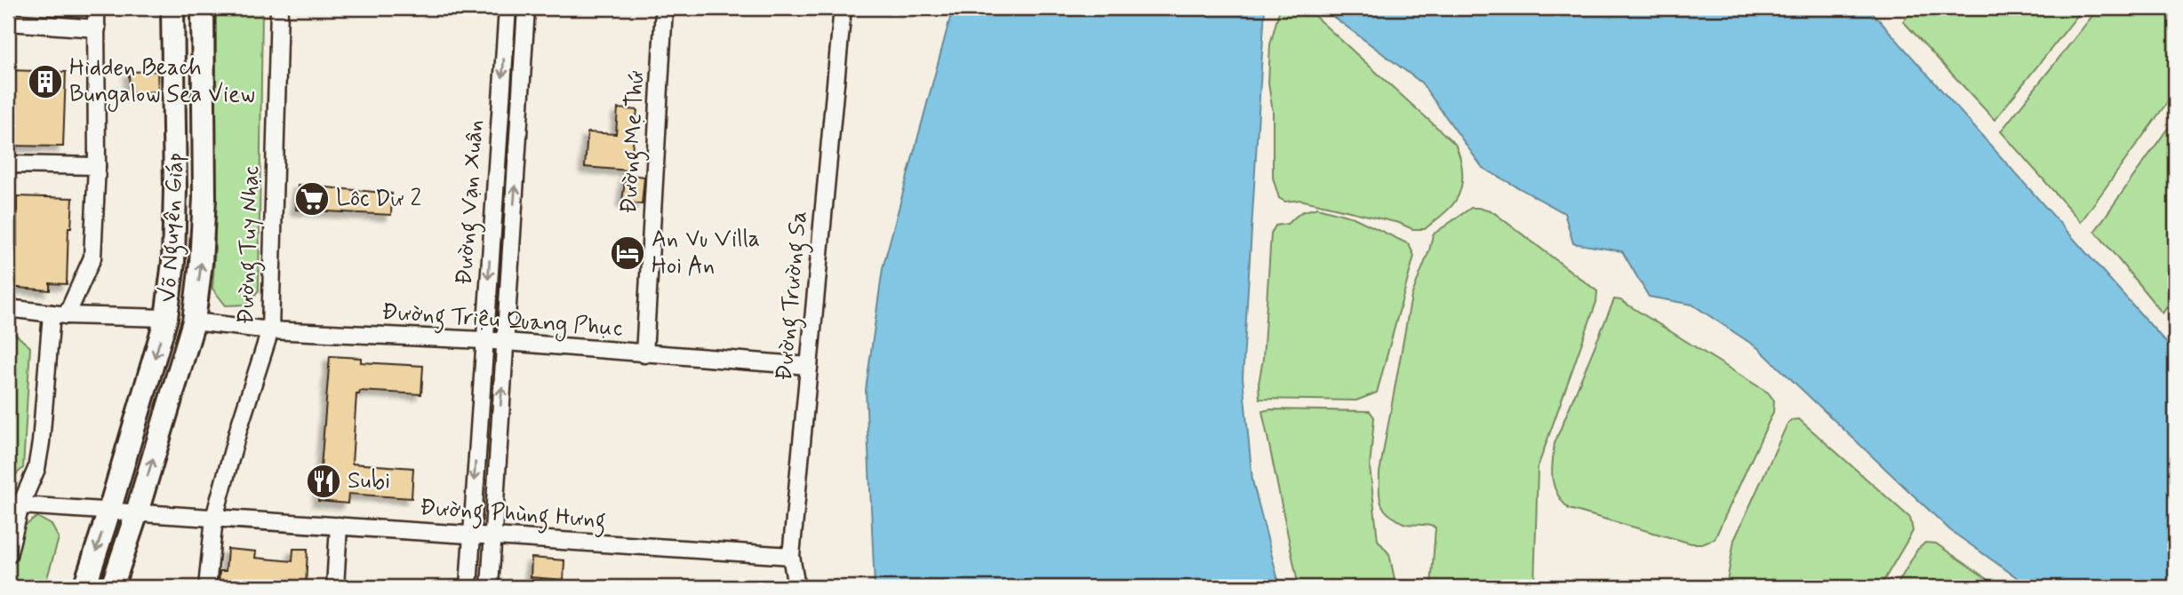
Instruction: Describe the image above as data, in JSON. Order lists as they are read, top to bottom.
{
  "streets": {
    "main road": ["Võ Nguyên Giáp"],
    "street": [
      "Đường Mẹ Thứ",
      "Đường Vạn Xuân",
      "Đường Tuy Nhạc",
      "Đường Trường Sa",
      "Đường Triệu Quang Phục",
      "Đường Phùng Hưng"
    ]
  },
  "crossings": [
    ["Đường Mẹ Thứ", "Đường Triệu Quang Phục"],
    ["Đường Vạn Xuân", "Đường Triệu Quang Phục"],
    ["Đường Vạn Xuân", "Đường Phùng Hưng"],
    ["Võ Nguyên Giáp", "Đường Triệu Quang Phục"],
    ["Võ Nguyên Giáp", "Đường Phùng Hưng"],
    ["Đường Tuy Nhạc", "Đường Triệu Quang Phục"],
    ["Đường Tuy Nhạc", "Đường Phùng Hưng"],
    ["Đường Trường Sa", "Đường Triệu Quang Phục"],
    ["Đường Trường Sa", "Đường Phùng Hưng"]
  ],
  "places": {
    "building": ["Hidden Beach Bungalow Sea View"],
    "supermarket": ["Lôc Dư 2"],
    "hotel": ["An Vu Villa Hoi An"],
    "restaurant": ["Subi"]
  }
}
